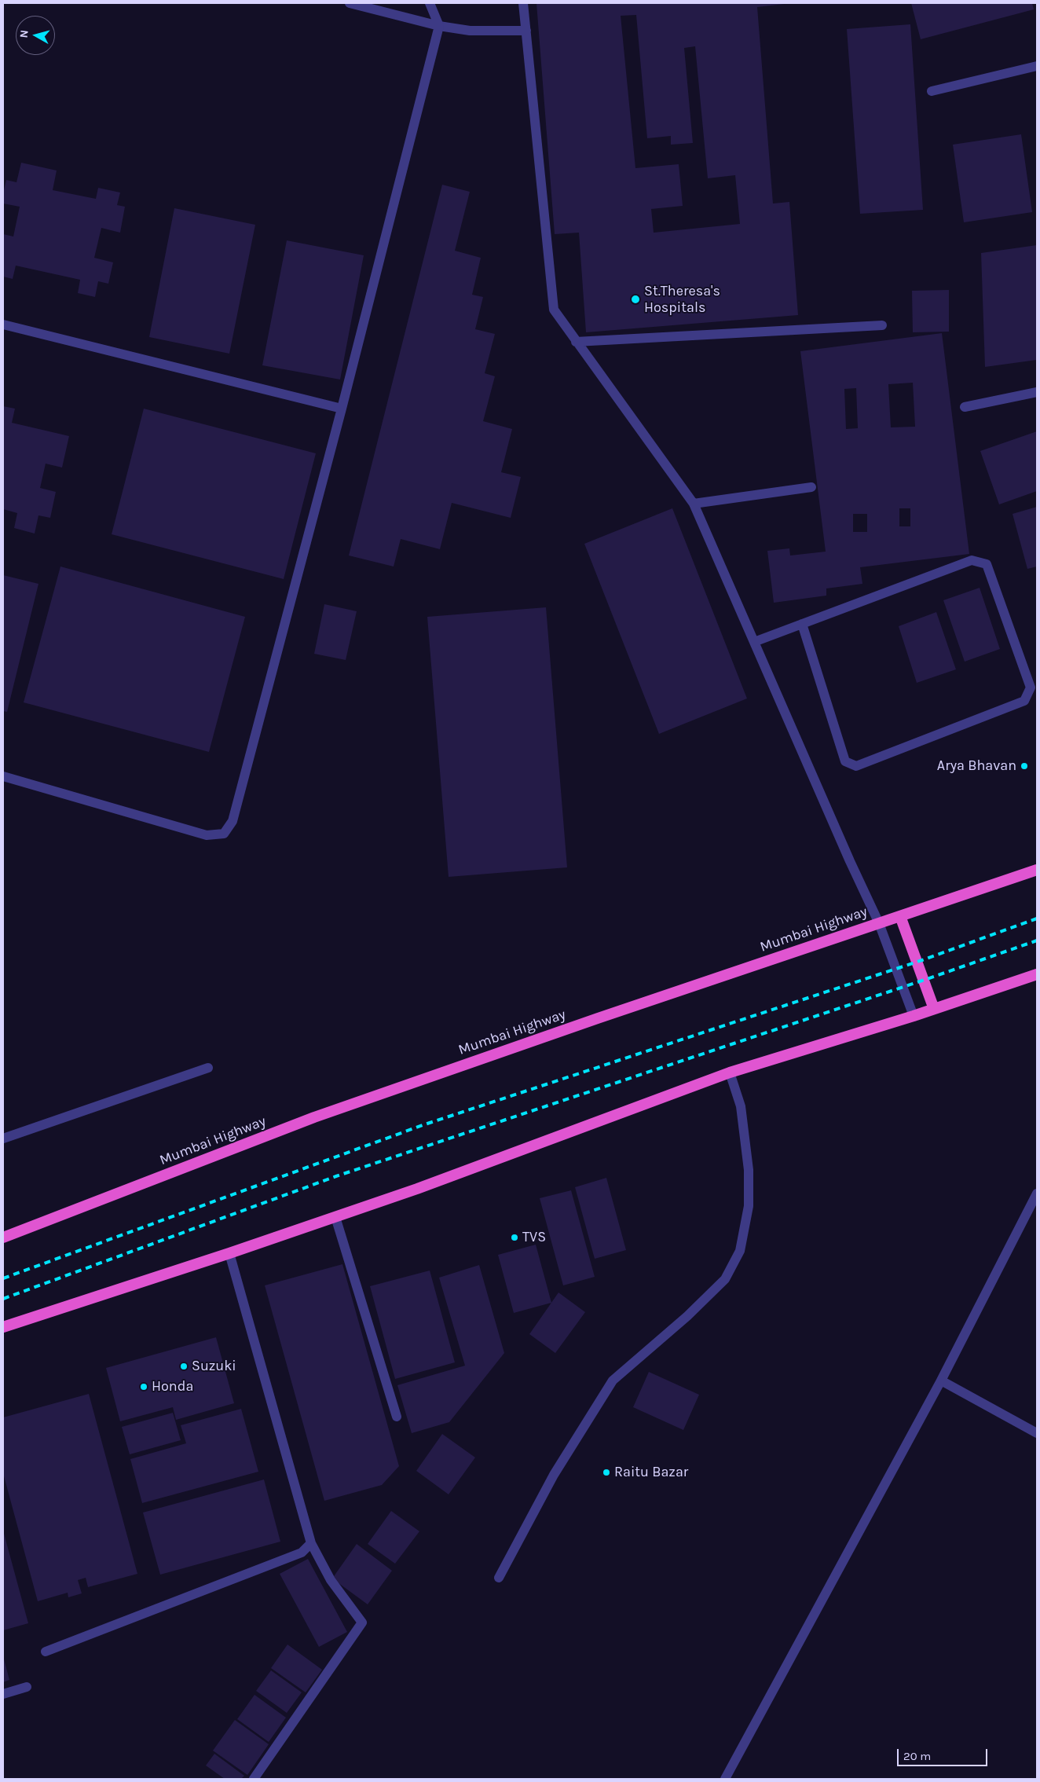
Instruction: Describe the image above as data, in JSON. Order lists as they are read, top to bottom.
{
  "streets": {
    "highway": ["Mumbai Highway"]
  },
  "places": [
    "St.Theresa's Hospitals",
    "Arya Bhavan",
    "TVS",
    "Suzuki",
    "Honda",
    "Raitu Bazar"
  ],
  "scale_bar": "20 m",
  "north": "left"
}
